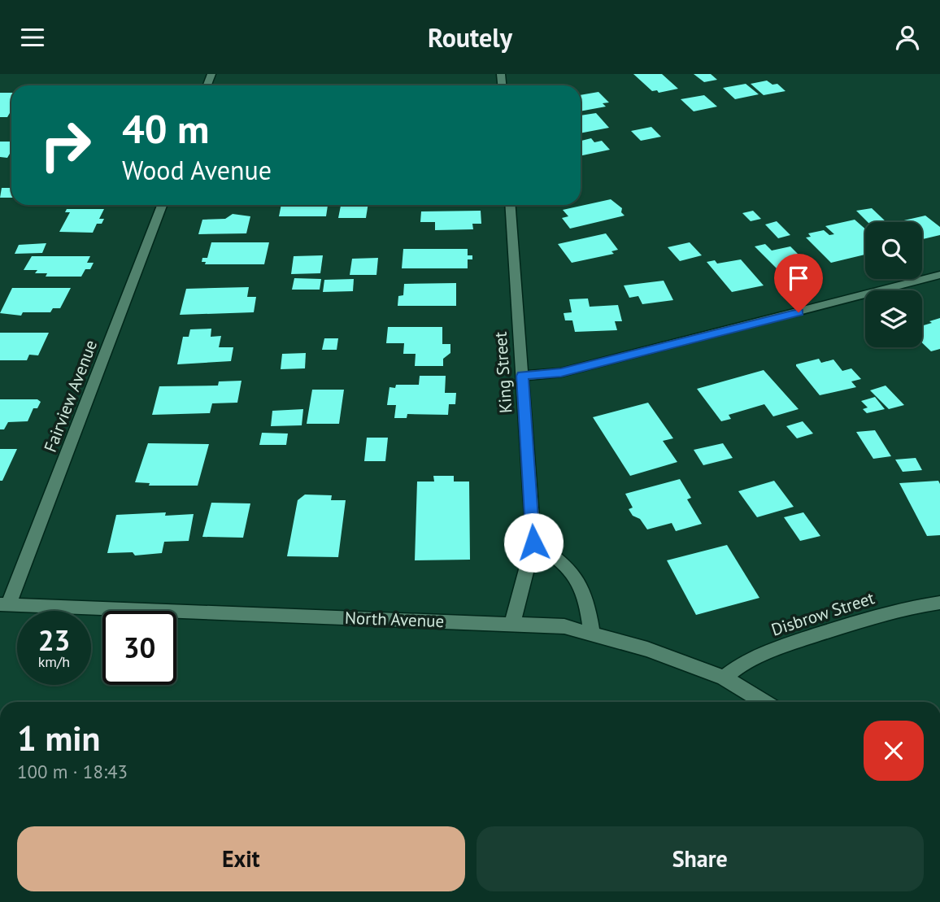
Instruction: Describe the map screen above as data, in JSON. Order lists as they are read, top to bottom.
{
  "streets": {
    "street": [
      "King Street",
      "Fairview Avenue",
      "Disbrow Street",
      "North Avenue"
    ]
  },
  "crossings": [
    ["King Street", "North Avenue"],
    ["Fairview Avenue", "North Avenue"],
    ["Disbrow Street", "North Avenue"]
  ],
  "page": {
    "header": "Routely",
    "turn": ["40 m", "Wood Avenue"],
    "speed": "23 km/h",
    "limit": "30",
    "heading": ["1 min", "100 m · 18:43"],
    "buttons": ["Exit", "Share"]
  }
}
